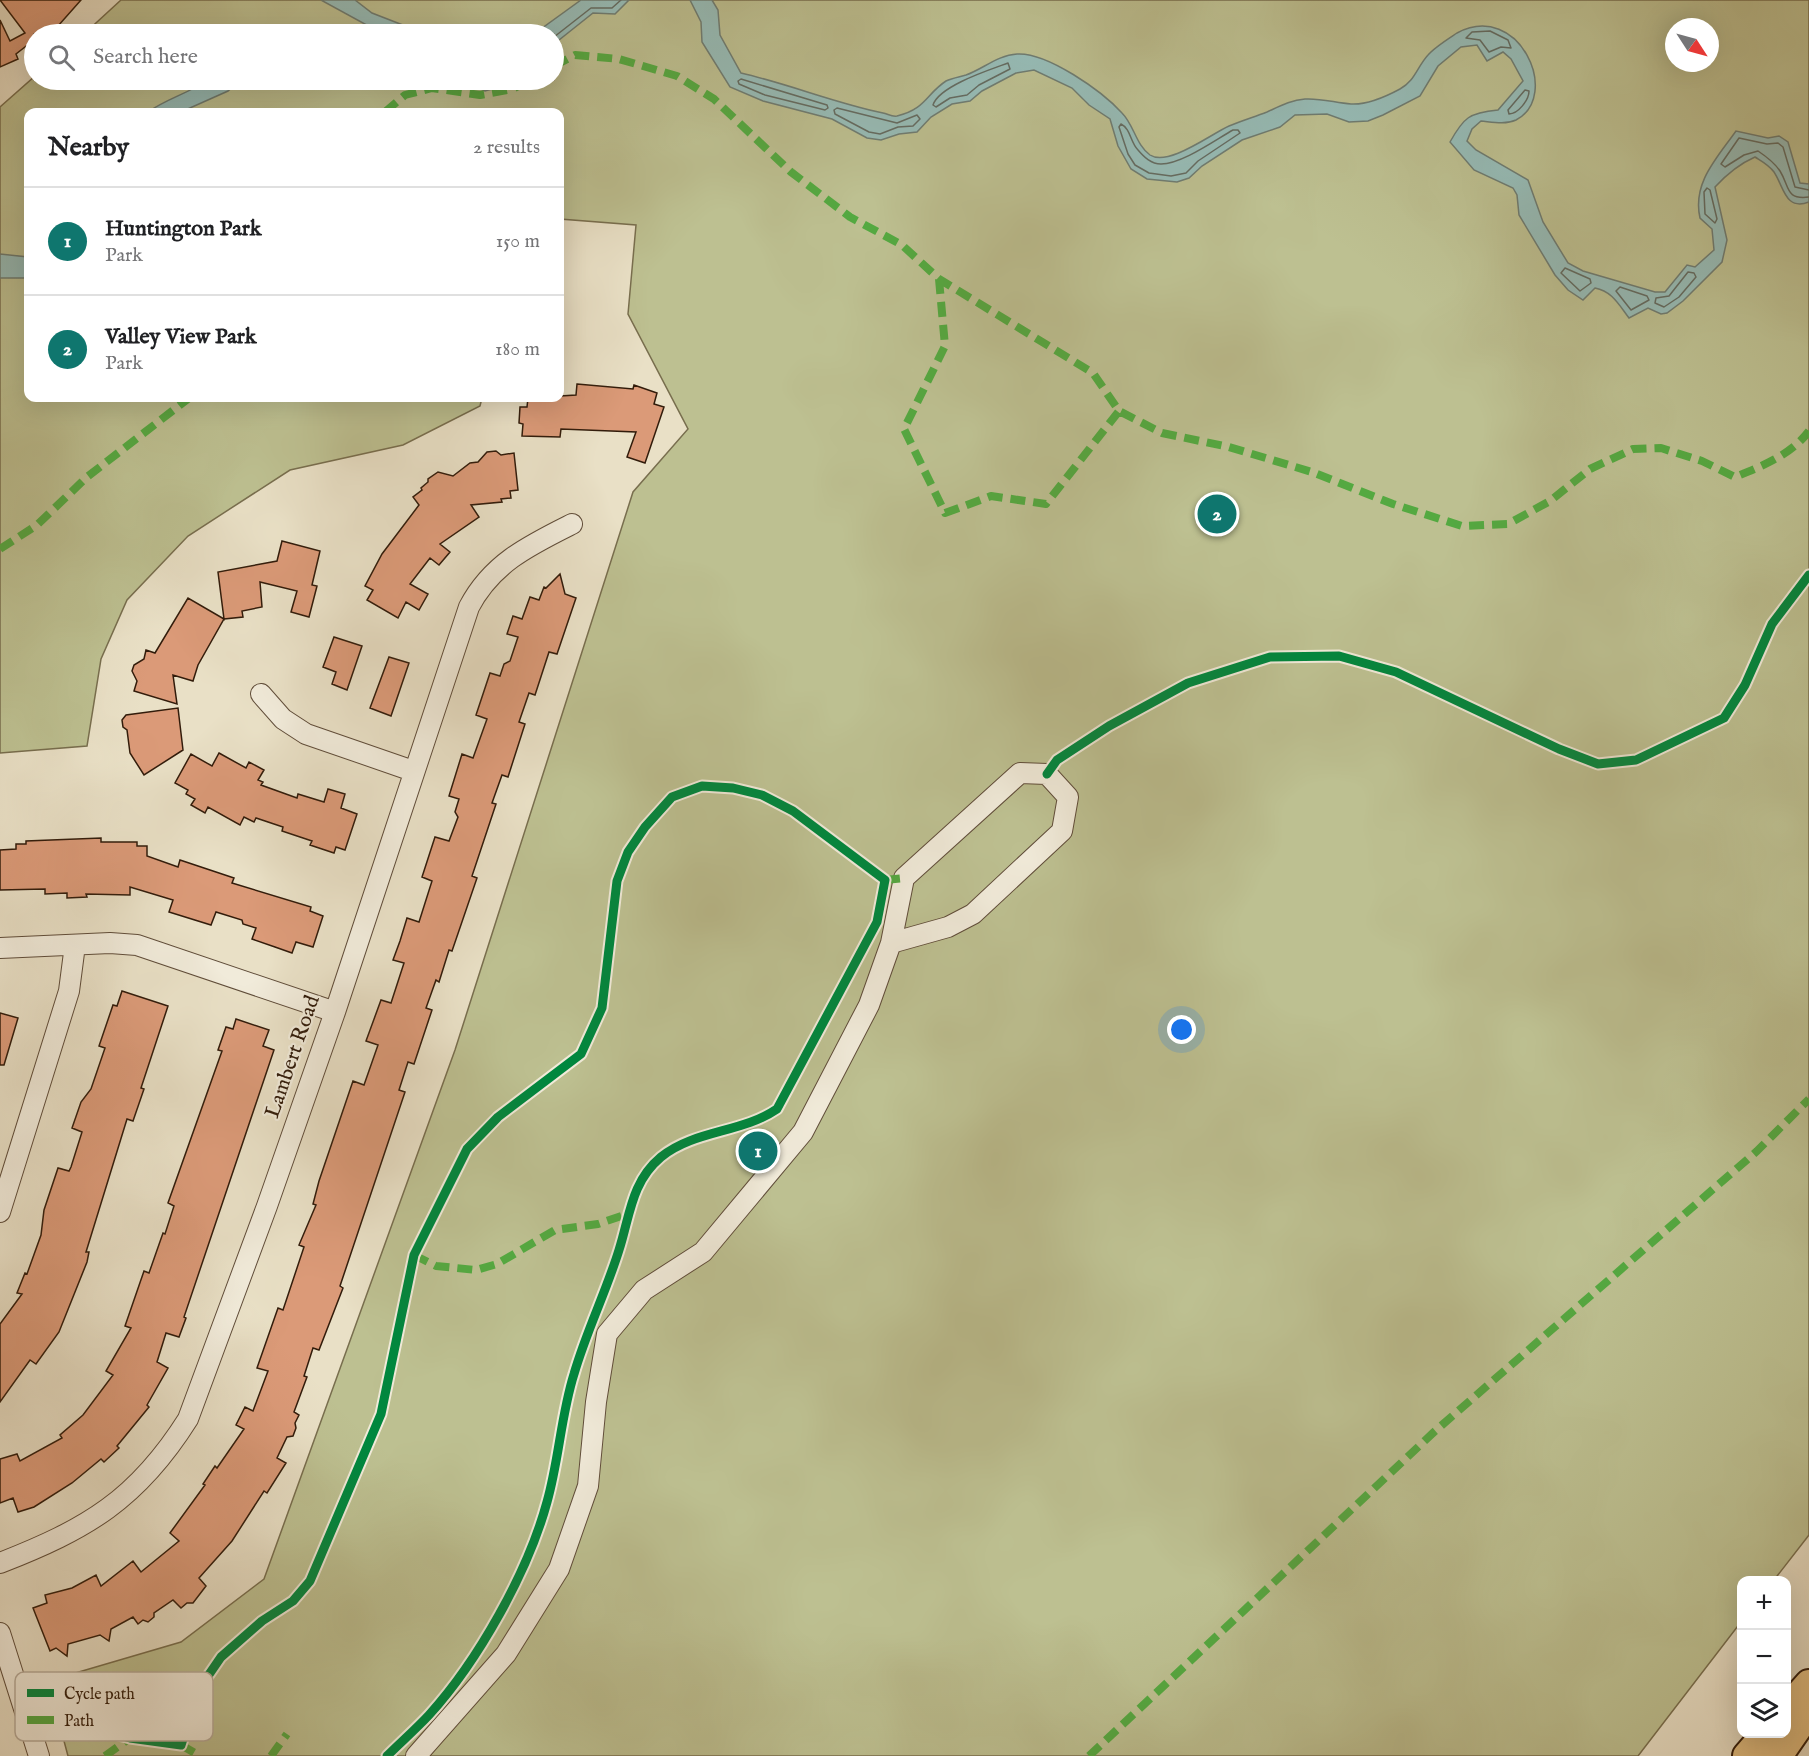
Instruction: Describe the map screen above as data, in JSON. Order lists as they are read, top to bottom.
{
  "streets": {
    "street": ["Lambert Road"]
  },
  "legend": ["Cycle path", "Path"],
  "north": "bottom right",
  "page": {
    "search": "Search here",
    "heading": ["Nearby", "2 results"],
    "list": [
      {
        "mark": "1",
        "name": "Huntington Park",
        "note": "Park",
        "value": "150 m"
      },
      {
        "mark": "2",
        "name": "Valley View Park",
        "note": "Park",
        "value": "180 m"
      }
    ],
    "pins": ["2", "1"],
    "map_buttons": ["+", "−"]
  }
}
